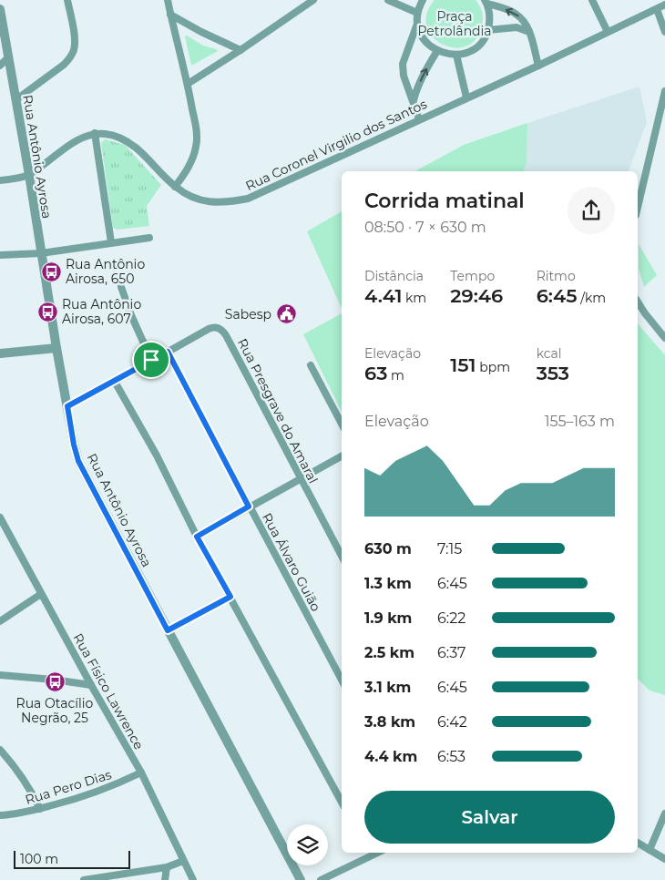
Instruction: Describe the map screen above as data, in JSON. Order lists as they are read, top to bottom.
{
  "streets": {
    "street": [
      "Rua Coronel Virgilio dos Santos",
      "Rua Antônio Ayrosa",
      "Rua Presgrave do Amaral",
      "Rua Álvaro Guião",
      "Rua Físico Lawrence",
      "Rua Pero Dias"
    ]
  },
  "crossings": [
    ["Rua Antônio Ayrosa", "Rua Presgrave do Amaral"],
    ["Rua Presgrave do Amaral", "Rua Álvaro Guião"],
    ["Rua Físico Lawrence", "Rua Pero Dias"]
  ],
  "parks": ["Praça Petrolândia"],
  "places": {
    "bus stop": ["Rua Antônio Airosa, 650", "Rua Antônio Airosa, 607", "Rua Otacílio Negrão, 25"],
    "public building": ["Sabesp"]
  },
  "scale_bar": "100 m",
  "page": {
    "heading": ["Corrida matinal", "08:50 · 7 × 630 m"],
    "stats": [
      ["Distância", "4.41 km"],
      ["Tempo", "29:46"],
      ["Ritmo", "6:45 /km"],
      ["Elevação", "63 m"],
      ["151 bpm"],
      ["kcal", "353"]
    ],
    "chart": ["Elevação", "155–163 m"],
    "list": [
      {
        "name": "630 m",
        "note": "7:15"
      },
      {
        "name": "1.3 km",
        "note": "6:45"
      },
      {
        "name": "1.9 km",
        "note": "6:22"
      },
      {
        "name": "2.5 km",
        "note": "6:37"
      },
      {
        "name": "3.1 km",
        "note": "6:45"
      },
      {
        "name": "3.8 km",
        "note": "6:42"
      },
      {
        "name": "4.4 km",
        "note": "6:53"
      }
    ],
    "buttons": "Salvar",
    "scale": "100 m"
  }
}
